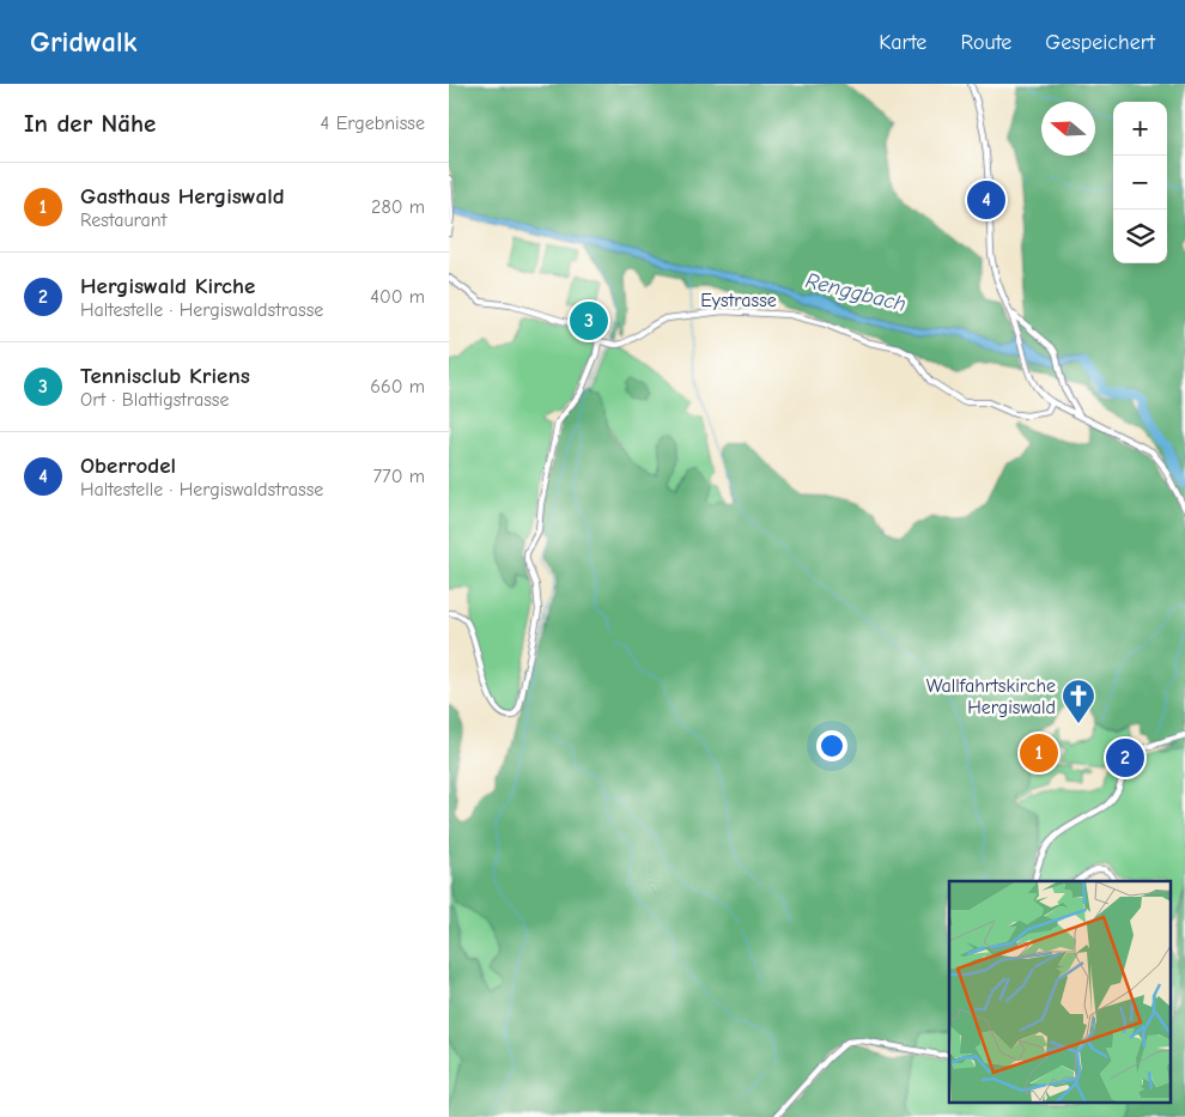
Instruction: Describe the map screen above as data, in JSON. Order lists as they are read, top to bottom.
{
  "streets": {
    "street": ["Eystrasse"]
  },
  "water": ["Renggbach"],
  "places": {
    "church": ["Wallfahrtskirche Hergiswald"]
  },
  "north": "left",
  "page": {
    "header": "Gridwalk",
    "nav": ["Karte", "Route", "Gespeichert"],
    "heading": ["In der Nähe", "4 Ergebnisse"],
    "map_buttons": ["+", "−"],
    "list": [
      {
        "mark": "1",
        "name": "Gasthaus Hergiswald",
        "note": "Restaurant",
        "value": "280 m"
      },
      {
        "mark": "2",
        "name": "Hergiswald Kirche",
        "note": "Haltestelle · Hergiswaldstrasse",
        "value": "400 m"
      },
      {
        "mark": "3",
        "name": "Tennisclub Kriens",
        "note": "Ort · Blattigstrasse",
        "value": "660 m"
      },
      {
        "mark": "4",
        "name": "Oberrodel",
        "note": "Haltestelle · Hergiswaldstrasse",
        "value": "770 m"
      }
    ],
    "pins": [
      "4",
      "3",
      "1",
      "2"
    ]
  }
}
